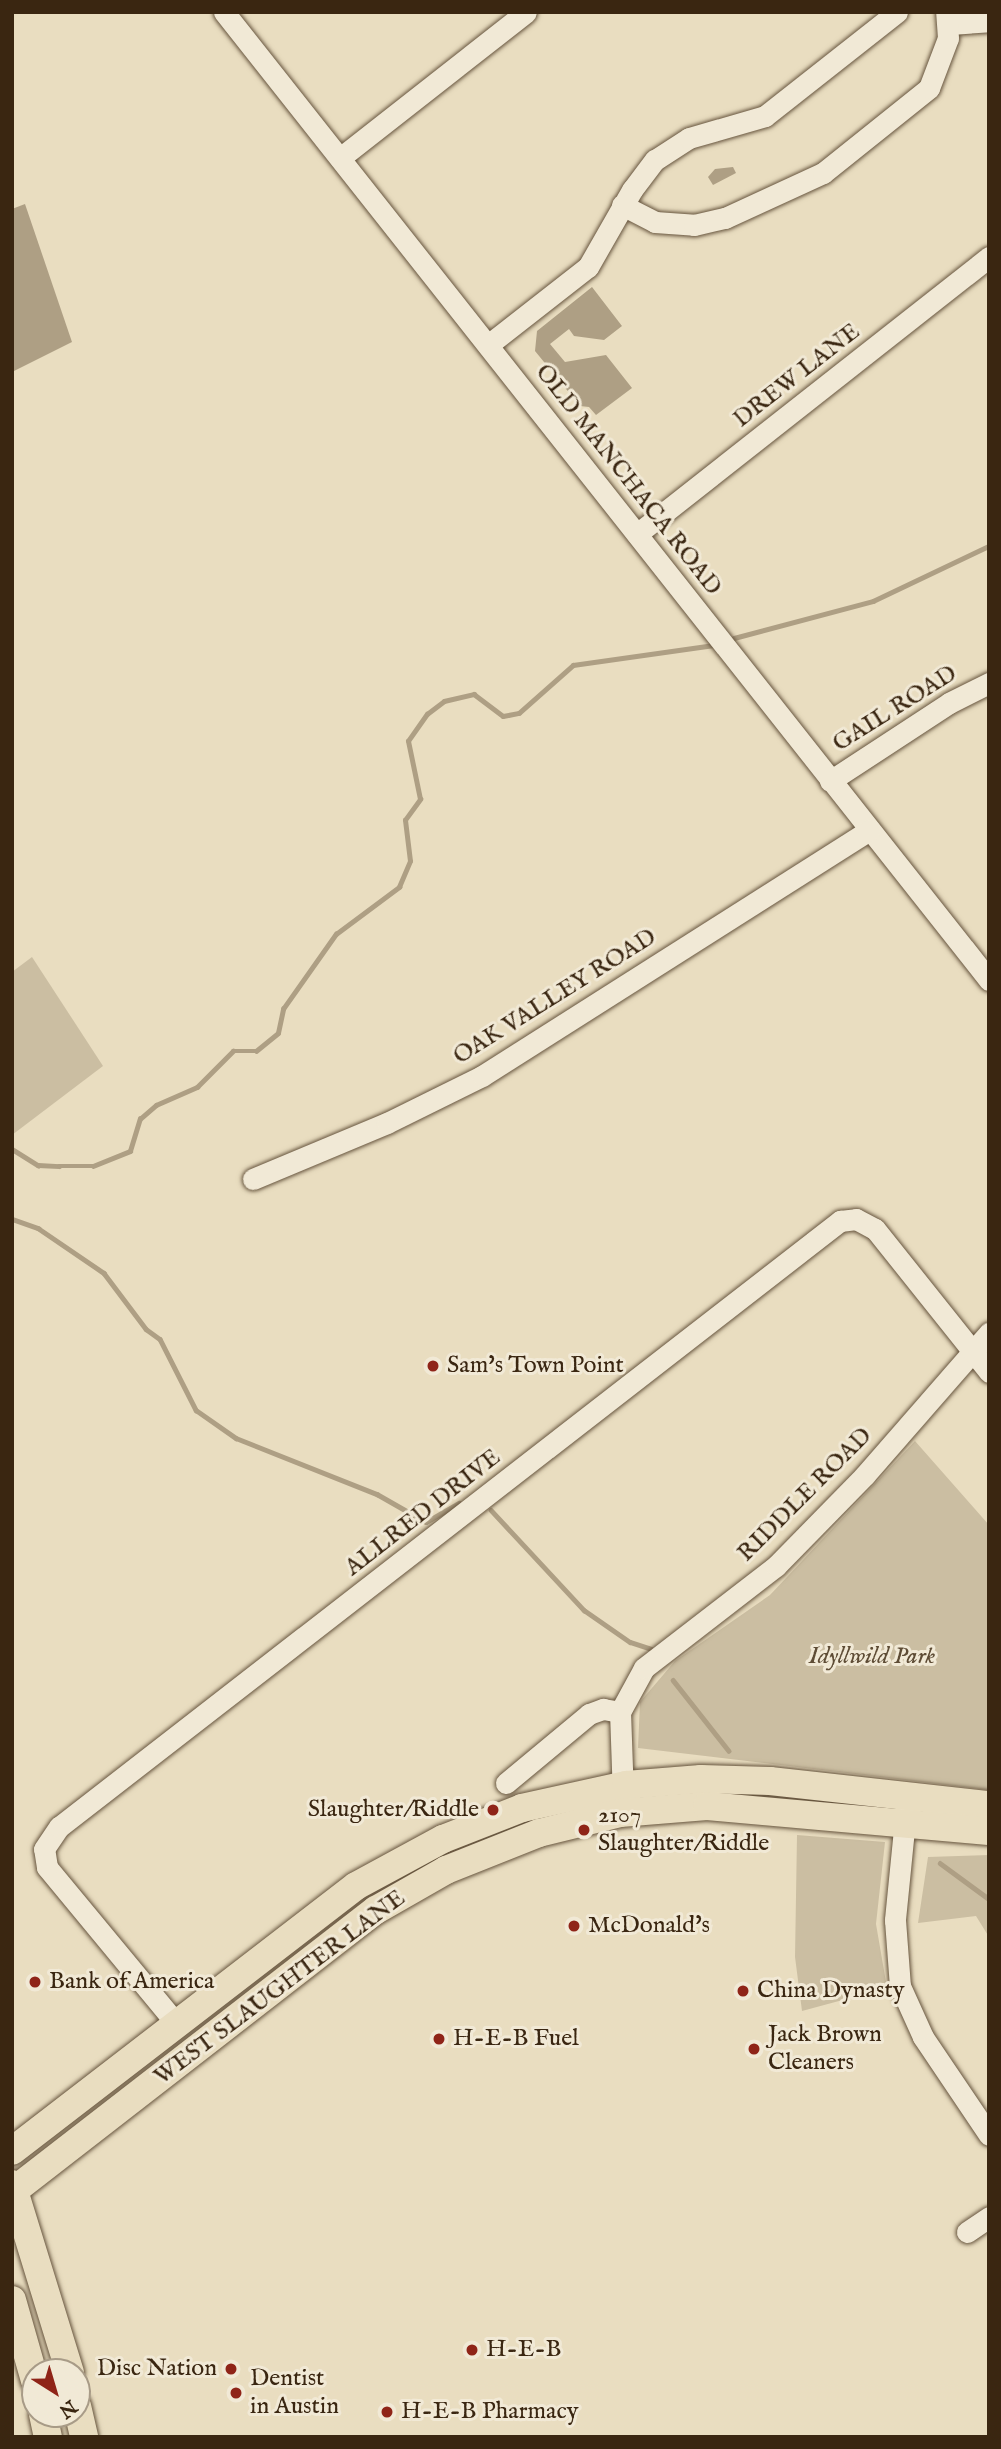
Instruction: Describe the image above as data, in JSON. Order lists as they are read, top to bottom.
{
  "streets": {
    "main road": ["WEST SLAUGHTER LANE"],
    "street": [
      "DREW LANE",
      "OLD MANCHACA ROAD",
      "GAIL ROAD",
      "OAK VALLEY ROAD",
      "RIDDLE ROAD",
      "ALLRED DRIVE"
    ]
  },
  "crossings": [
    ["DREW LANE", "OLD MANCHACA ROAD"],
    ["OLD MANCHACA ROAD", "GAIL ROAD"],
    ["OLD MANCHACA ROAD", "OAK VALLEY ROAD"],
    ["RIDDLE ROAD", "ALLRED DRIVE"],
    ["ALLRED DRIVE", "WEST SLAUGHTER LANE"]
  ],
  "parks": ["Idyllwild Park"],
  "places": [
    "Sam's Town Point",
    "Slaughter/Riddle",
    "2107 Slaughter/Riddle",
    "McDonald's",
    "Bank of America",
    "China Dynasty",
    "H-E-B Fuel",
    "Jack Brown Cleaners",
    "H-E-B",
    "Disc Nation",
    "Dentist in Austin",
    "H-E-B Pharmacy"
  ],
  "north": "bottom right"
}
